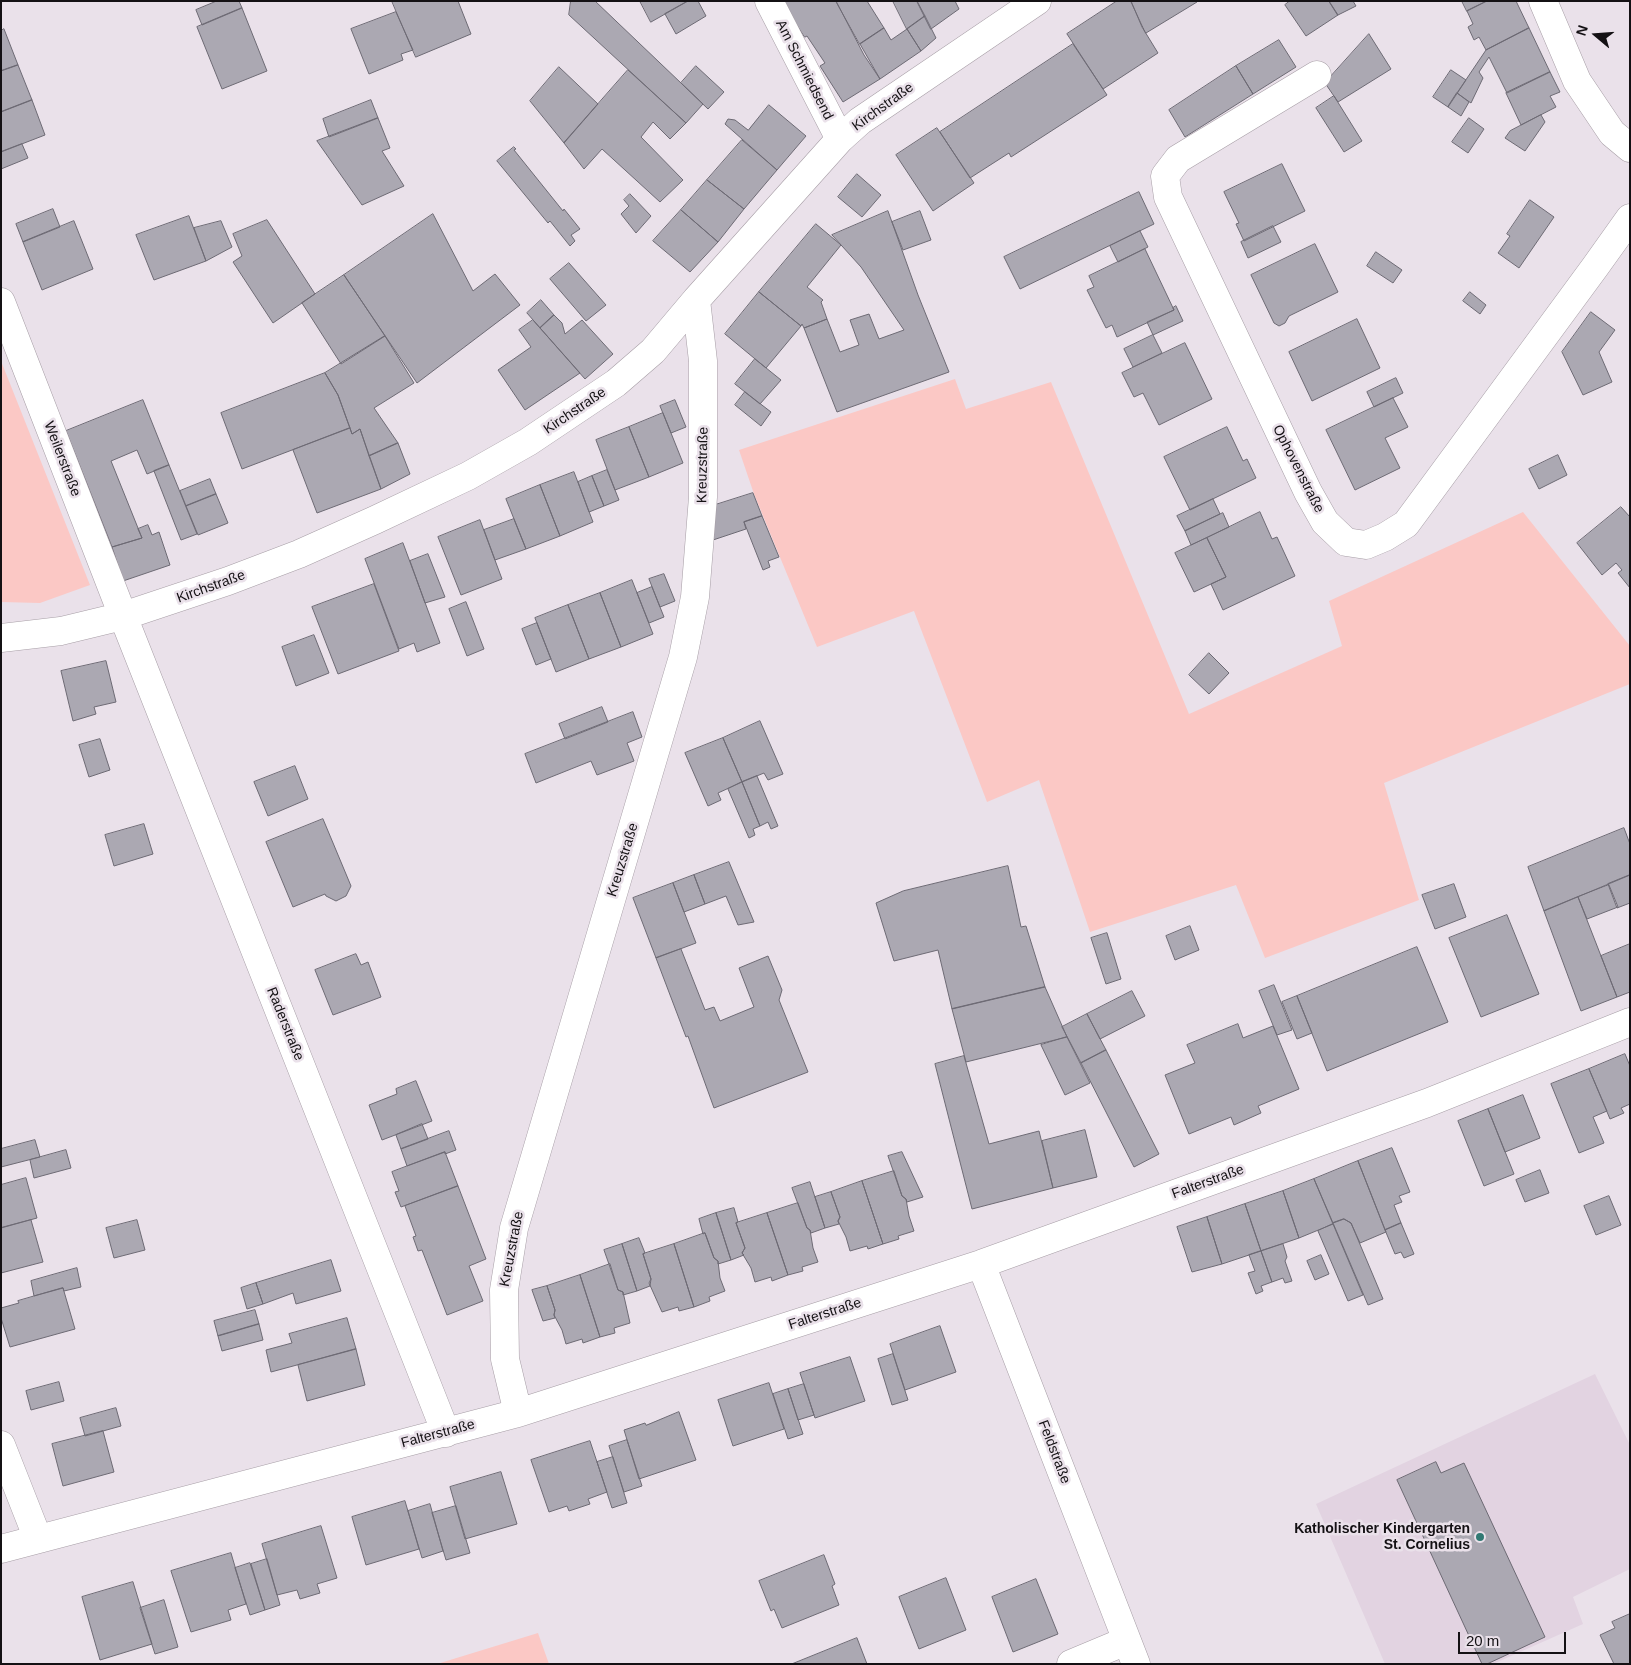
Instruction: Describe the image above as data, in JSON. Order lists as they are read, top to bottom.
{
  "streets": {
    "street": [
      "Am Schmiedsend",
      "Kirchstraße",
      "Weilerstraße",
      "Kreuzstraße",
      "Ophovenstraße",
      "Raderstraße",
      "Falterstraße",
      "Feldstraße"
    ]
  },
  "crossings": [
    ["Am Schmiedsend", "Kirchstraße"],
    ["Kirchstraße", "Weilerstraße"],
    ["Kirchstraße", "Kreuzstraße"],
    ["Kirchstraße", "Raderstraße"],
    ["Weilerstraße", "Raderstraße"],
    ["Kreuzstraße", "Falterstraße"],
    ["Raderstraße", "Falterstraße"],
    ["Falterstraße", "Feldstraße"]
  ],
  "places": ["Katholischer Kindergarten St. Cornelius"],
  "scale_bar": "20 m",
  "north": "left"
}
